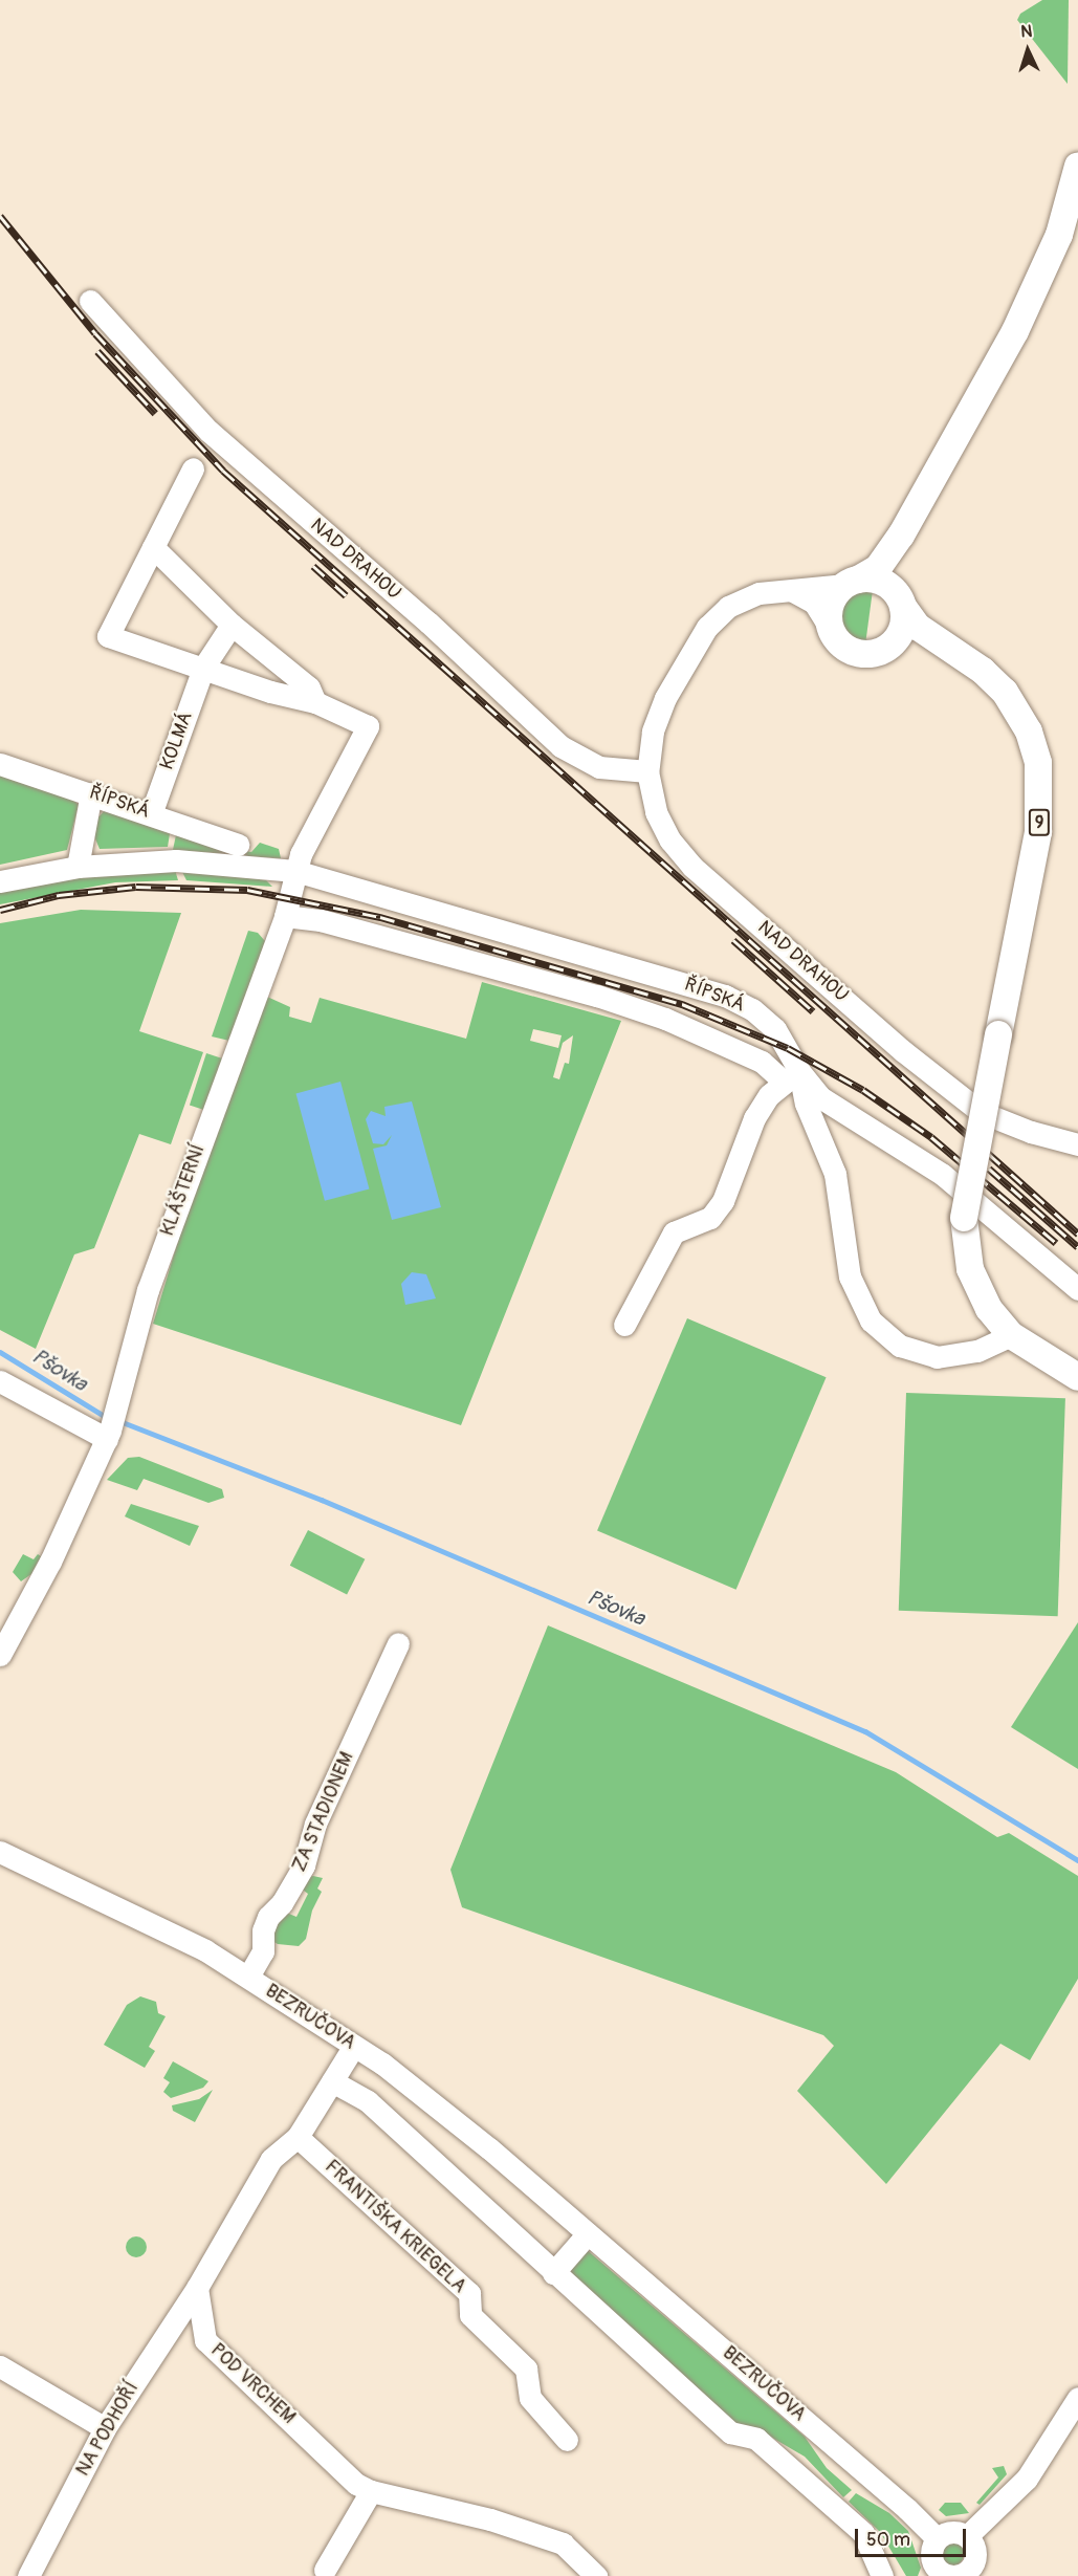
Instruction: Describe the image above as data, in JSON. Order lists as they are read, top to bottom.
{
  "streets": {
    "main road": ["9"],
    "street": [
      "NAD DRAHOU",
      "KOLMÁ",
      "ŘÍPSKÁ",
      "KLÁŠTERNÍ",
      "ZA STADIONEM",
      "BEZRUČOVA",
      "FRANTIŠKA KRIEGELA",
      "POD VRCHEM",
      "NA PODHOŘÍ"
    ]
  },
  "crossings": [
    ["NAD DRAHOU", "9"],
    ["KOLMÁ", "ŘÍPSKÁ"],
    ["ŘÍPSKÁ", "KLÁŠTERNÍ"],
    ["ZA STADIONEM", "BEZRUČOVA"],
    ["POD VRCHEM", "NA PODHOŘÍ"]
  ],
  "water": ["Pšovka"],
  "scale_bar": "50 m",
  "north": "top"
}
